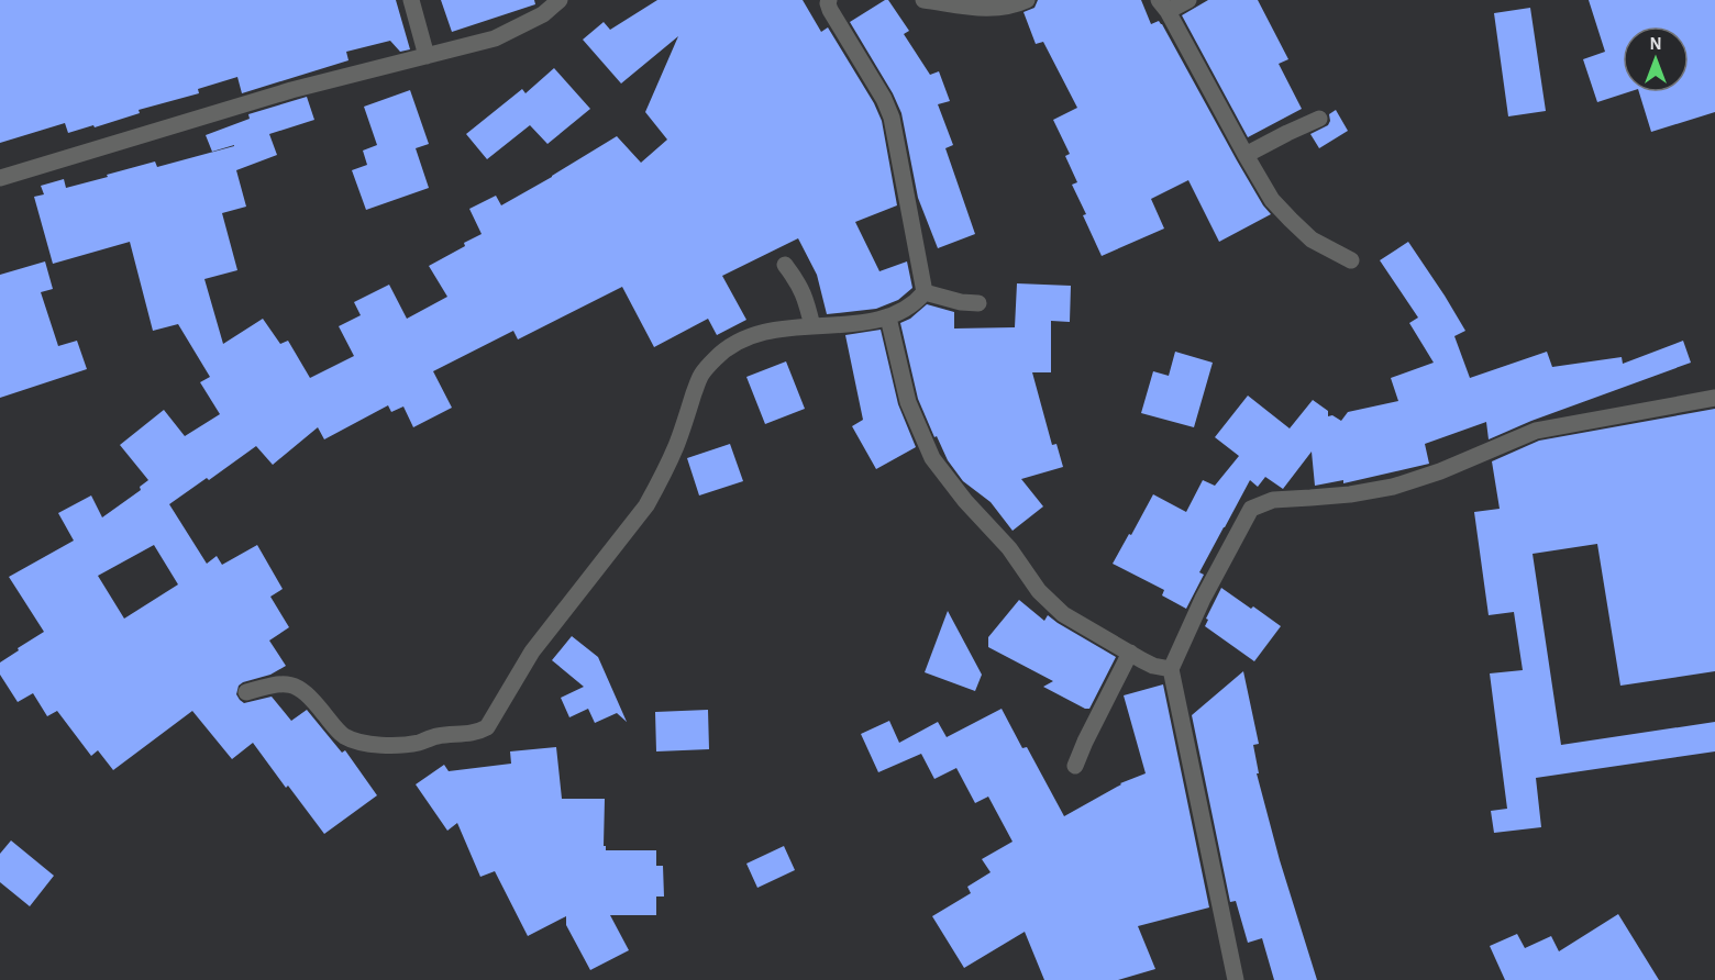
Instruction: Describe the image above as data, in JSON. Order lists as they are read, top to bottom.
{
  "north": "top"
}
